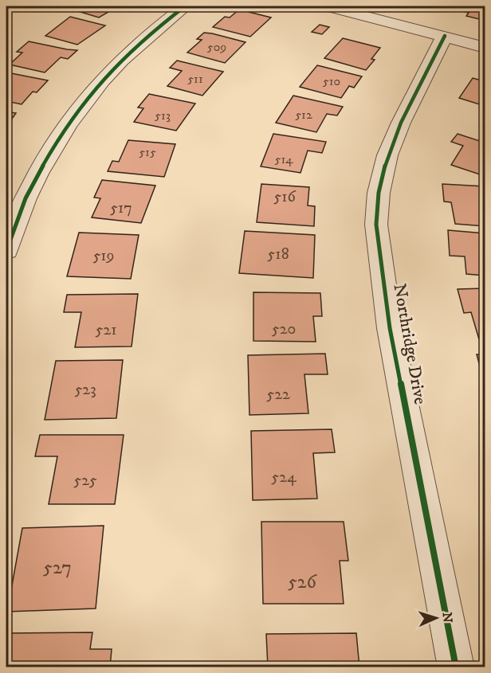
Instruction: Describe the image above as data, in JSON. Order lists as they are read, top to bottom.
{
  "streets": {
    "street": ["Northridge Drive"]
  },
  "house_numbers": [
    "509",
    "511",
    "510",
    "512",
    "513",
    "515",
    "514",
    "516",
    "517",
    "518",
    "519",
    "520",
    "521",
    "523",
    "522",
    "524",
    "525",
    "527",
    "526"
  ],
  "north": "right"
}
